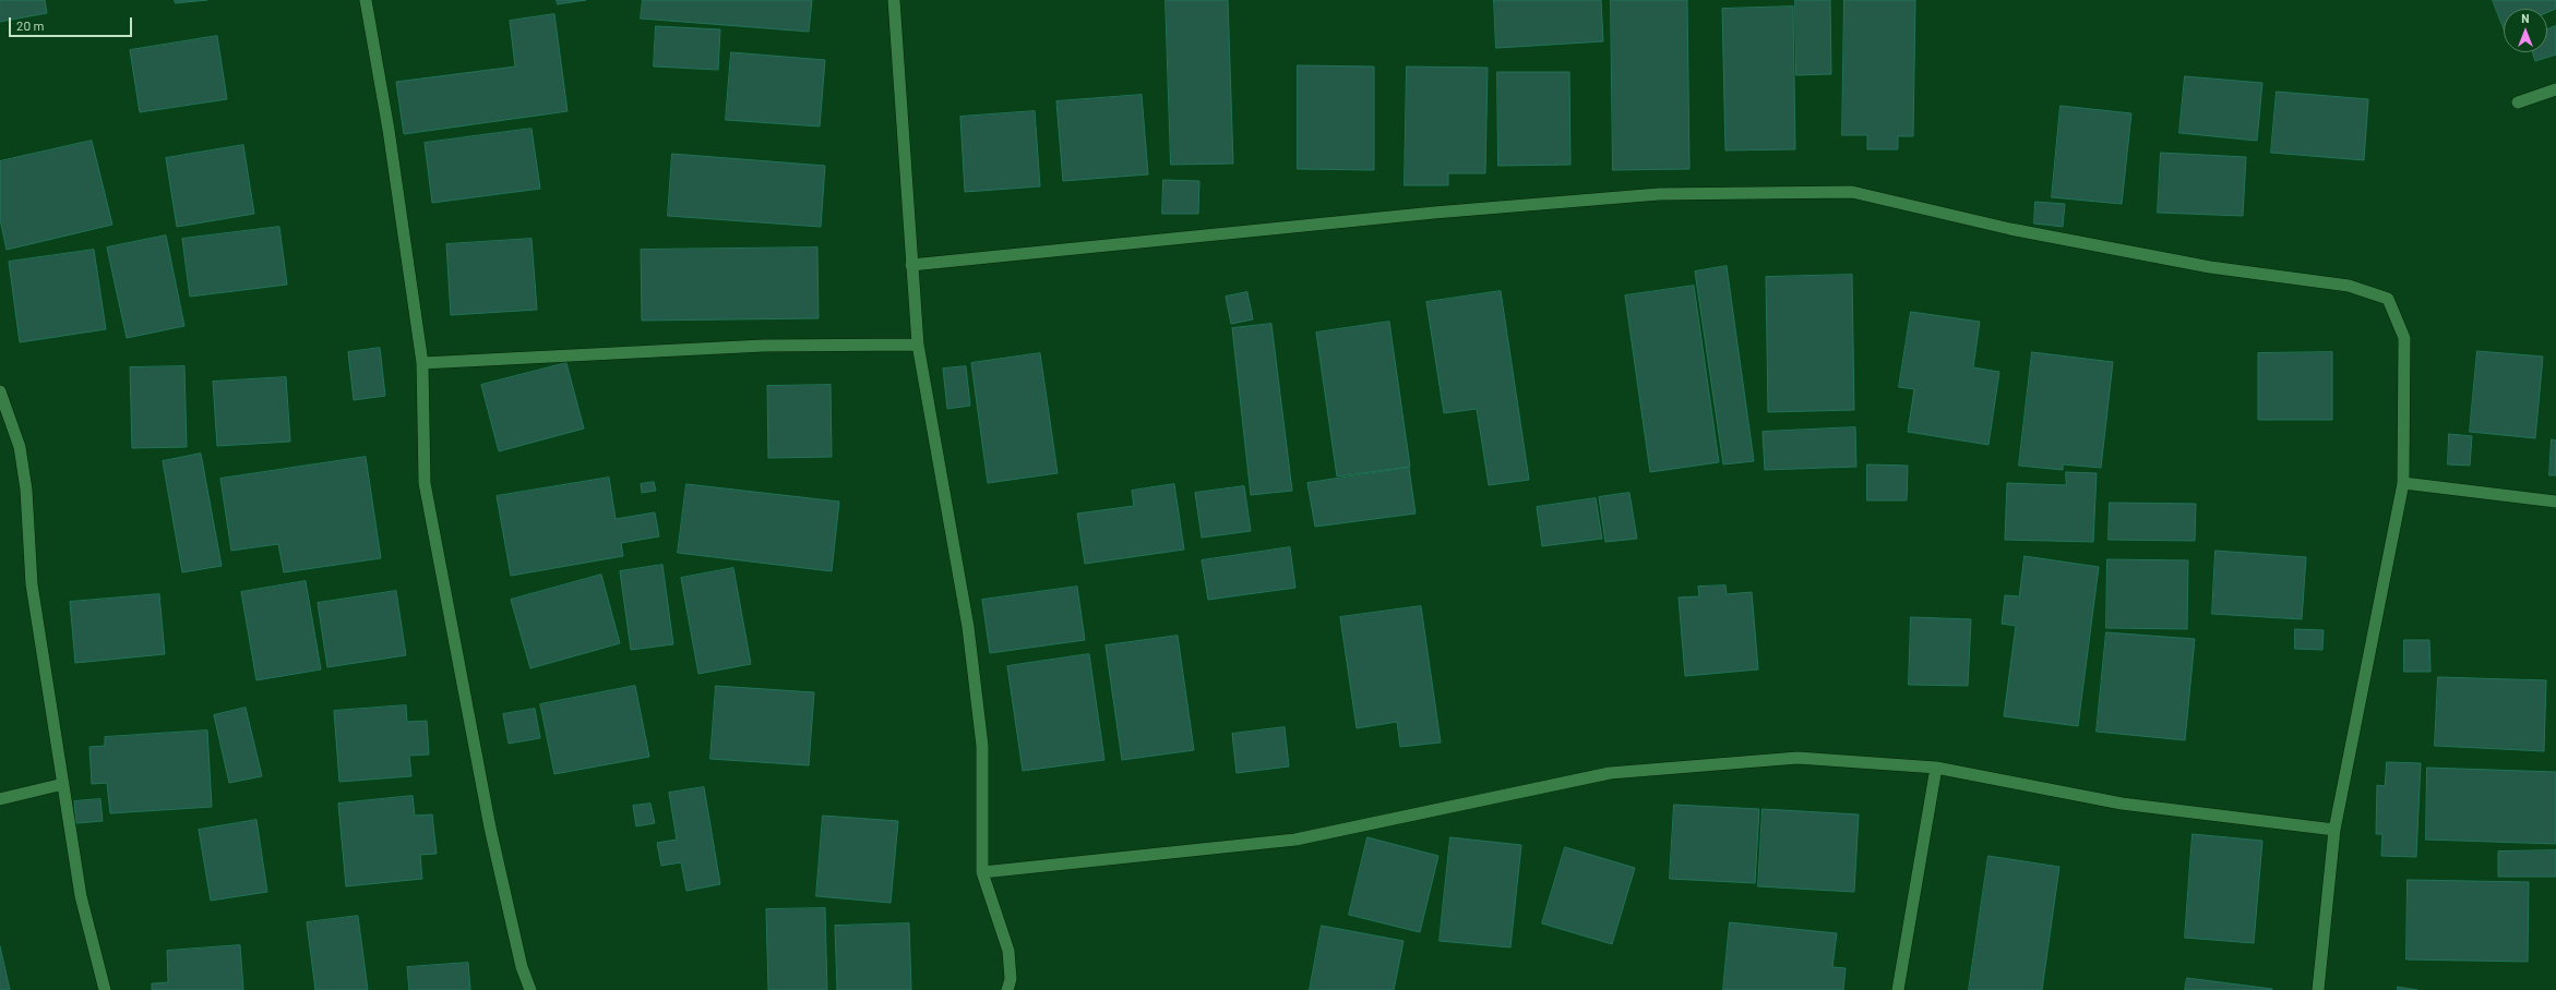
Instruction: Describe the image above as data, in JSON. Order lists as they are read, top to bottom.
{
  "scale_bar": "20 m",
  "north": "top"
}
